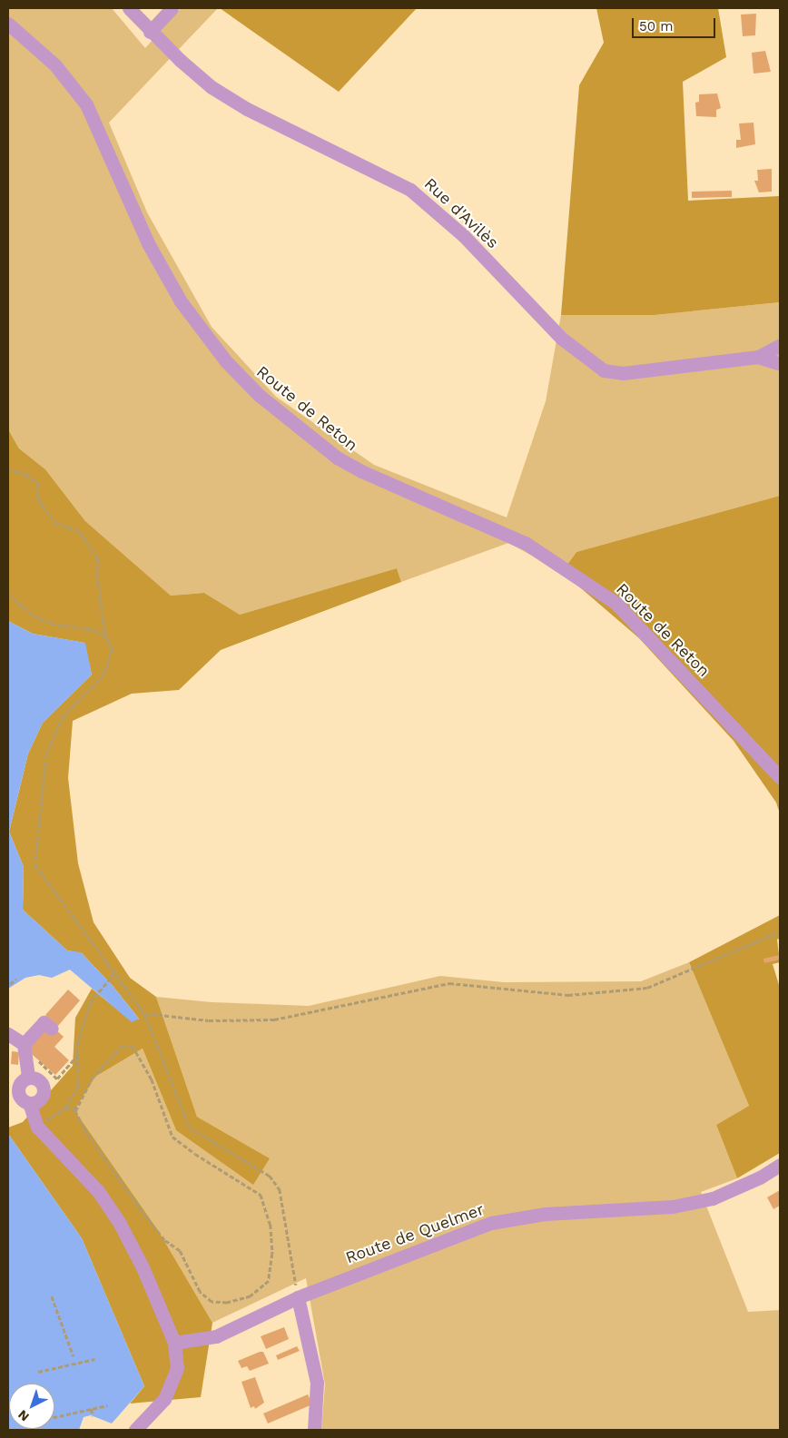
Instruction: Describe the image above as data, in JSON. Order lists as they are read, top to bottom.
{
  "streets": {
    "street": ["Rue d'Avilès", "Route de Reton", "Route de Quelmer"]
  },
  "scale_bar": "50 m",
  "north": "bottom left"
}
